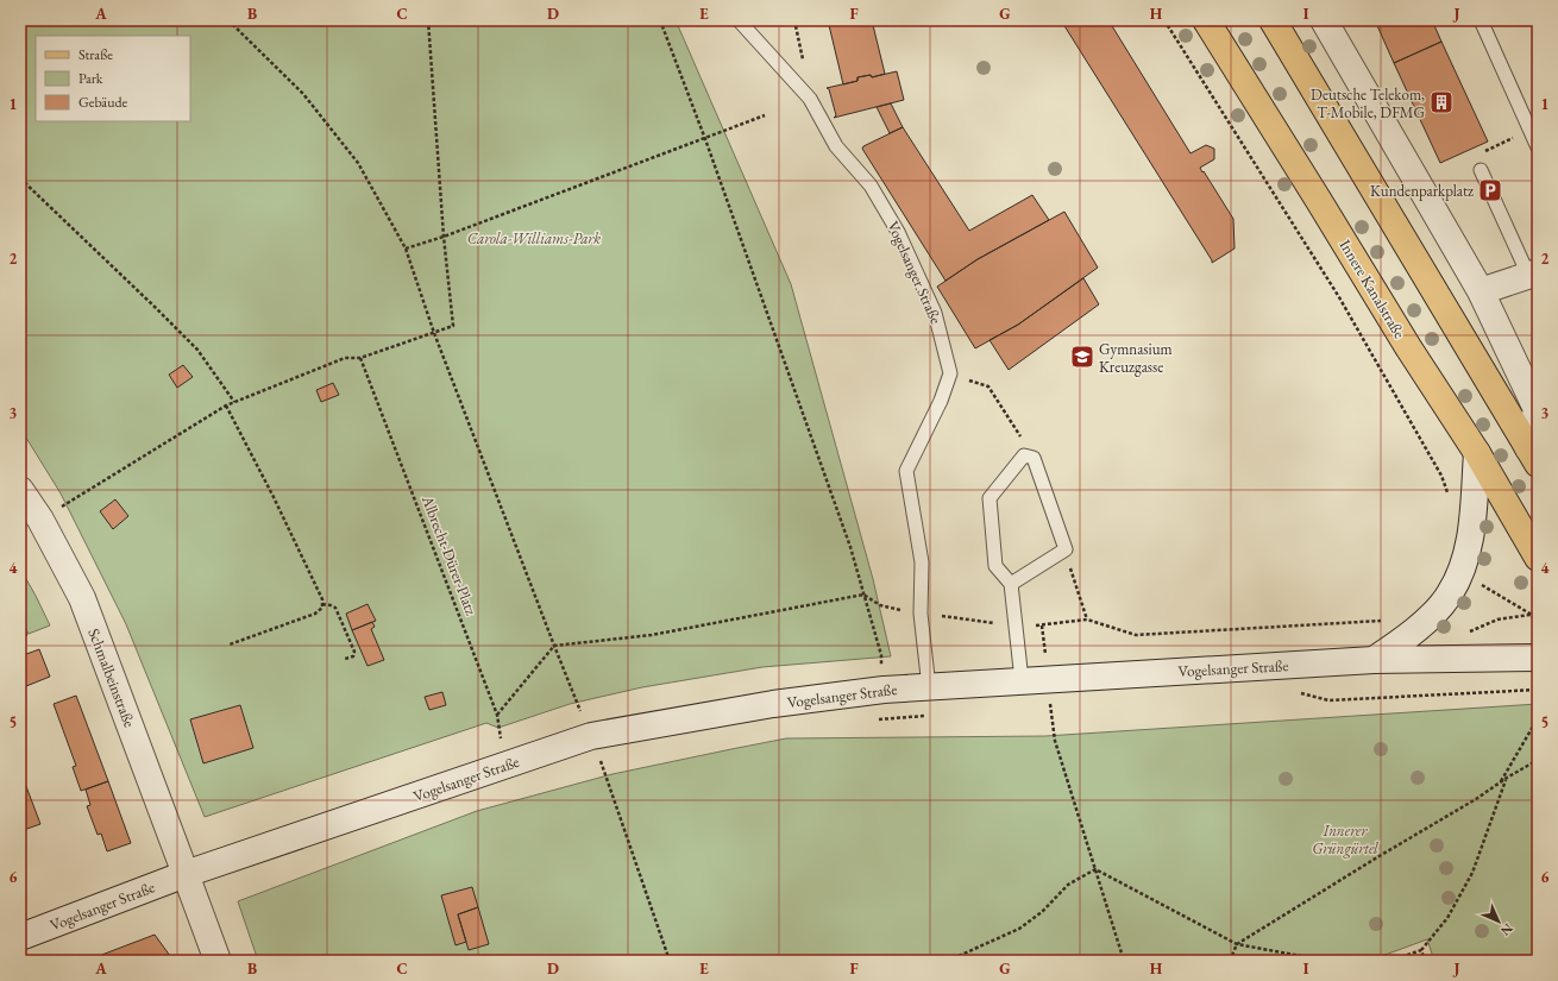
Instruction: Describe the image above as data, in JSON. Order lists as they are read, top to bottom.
{
  "streets": {
    "main road": ["Vogelsanger Straße", "Innere Kanalstraße", "Schmalbeinstraße"],
    "path": ["Albrecht-Dürer-Platz"]
  },
  "crossings": [
    ["Vogelsanger Straße", "Albrecht-Dürer-Platz"],
    ["Vogelsanger Straße", "Schmalbeinstraße"]
  ],
  "parks": ["Carola-Williams-Park", "Innerer Grüngürtel"],
  "places": {
    "building": ["Deutsche Telekom, T-Mobile, DFMG"],
    "parking": ["Kundenparkplatz"],
    "school or university": ["Gymnasium Kreuzgasse"]
  },
  "legend": ["Straße", "Park", "Gebäude"],
  "north": "bottom right",
  "grid": {
    "columns": [
      "A",
      "B",
      "C",
      "D",
      "E",
      "F",
      "G",
      "H",
      "I",
      "J"
    ],
    "rows": [
      "1",
      "2",
      "3",
      "4",
      "5",
      "6"
    ]
  }
}
